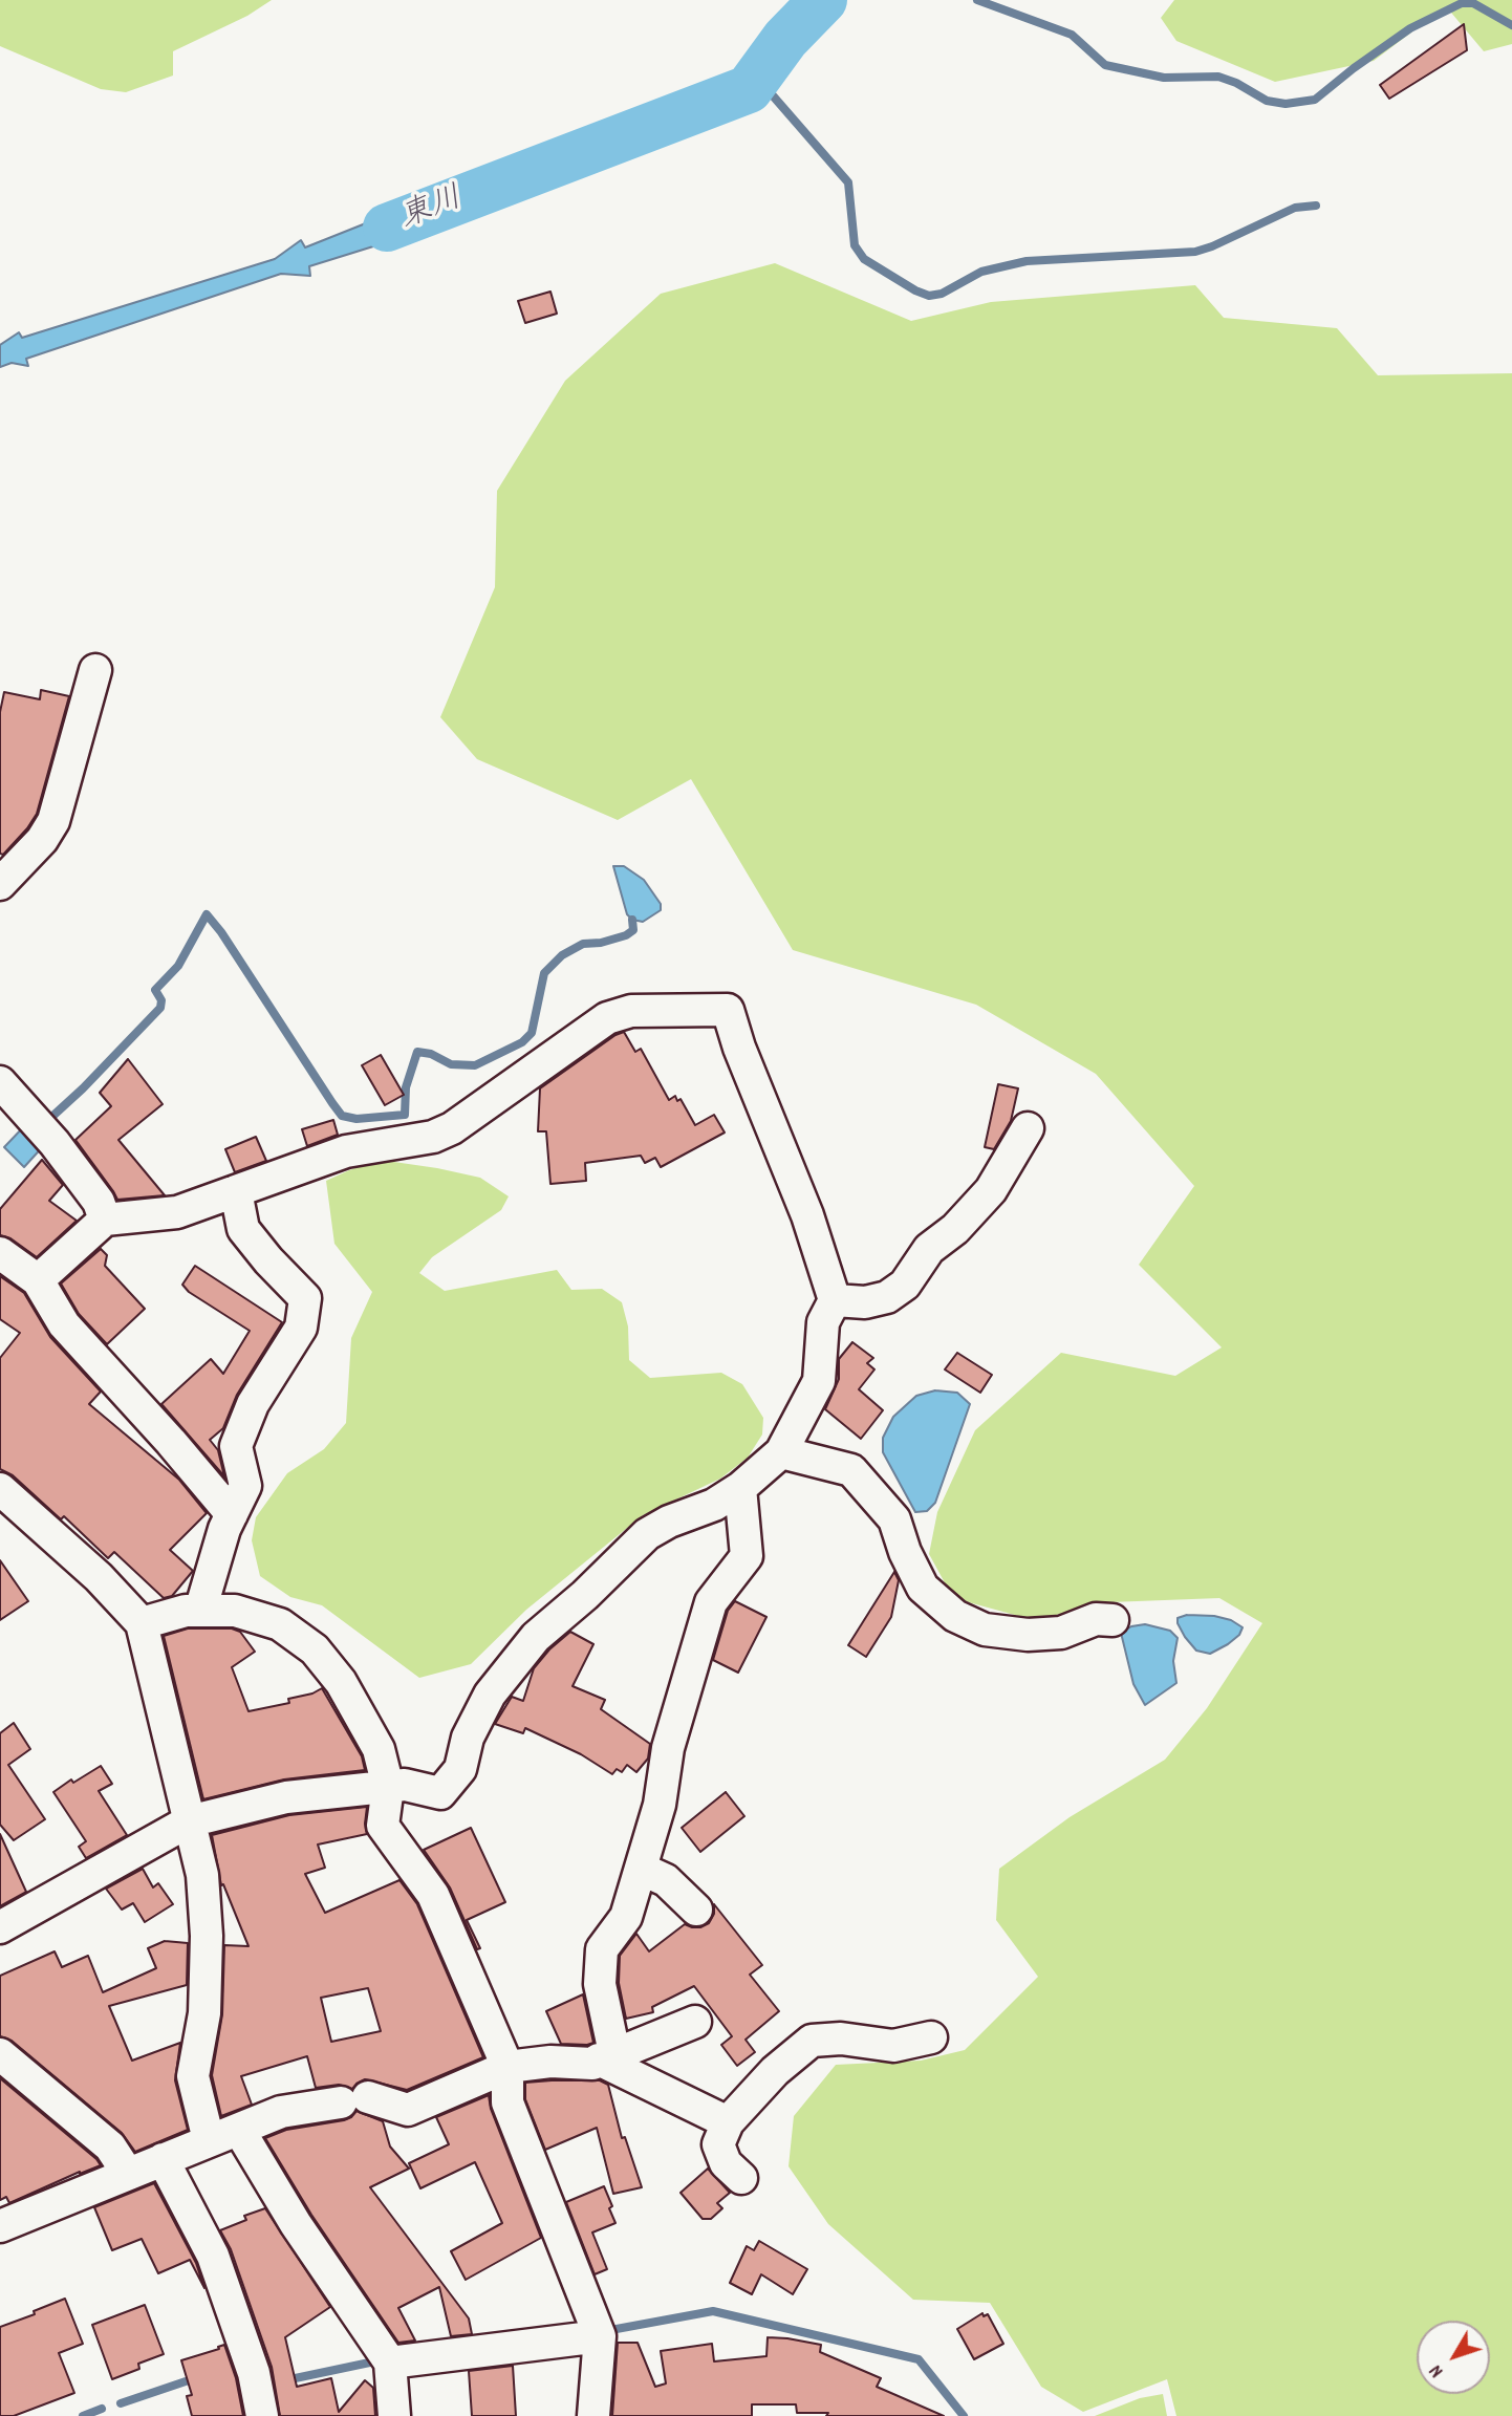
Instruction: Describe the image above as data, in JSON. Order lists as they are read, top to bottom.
{
  "water": ["東川"],
  "north": "bottom left"
}
